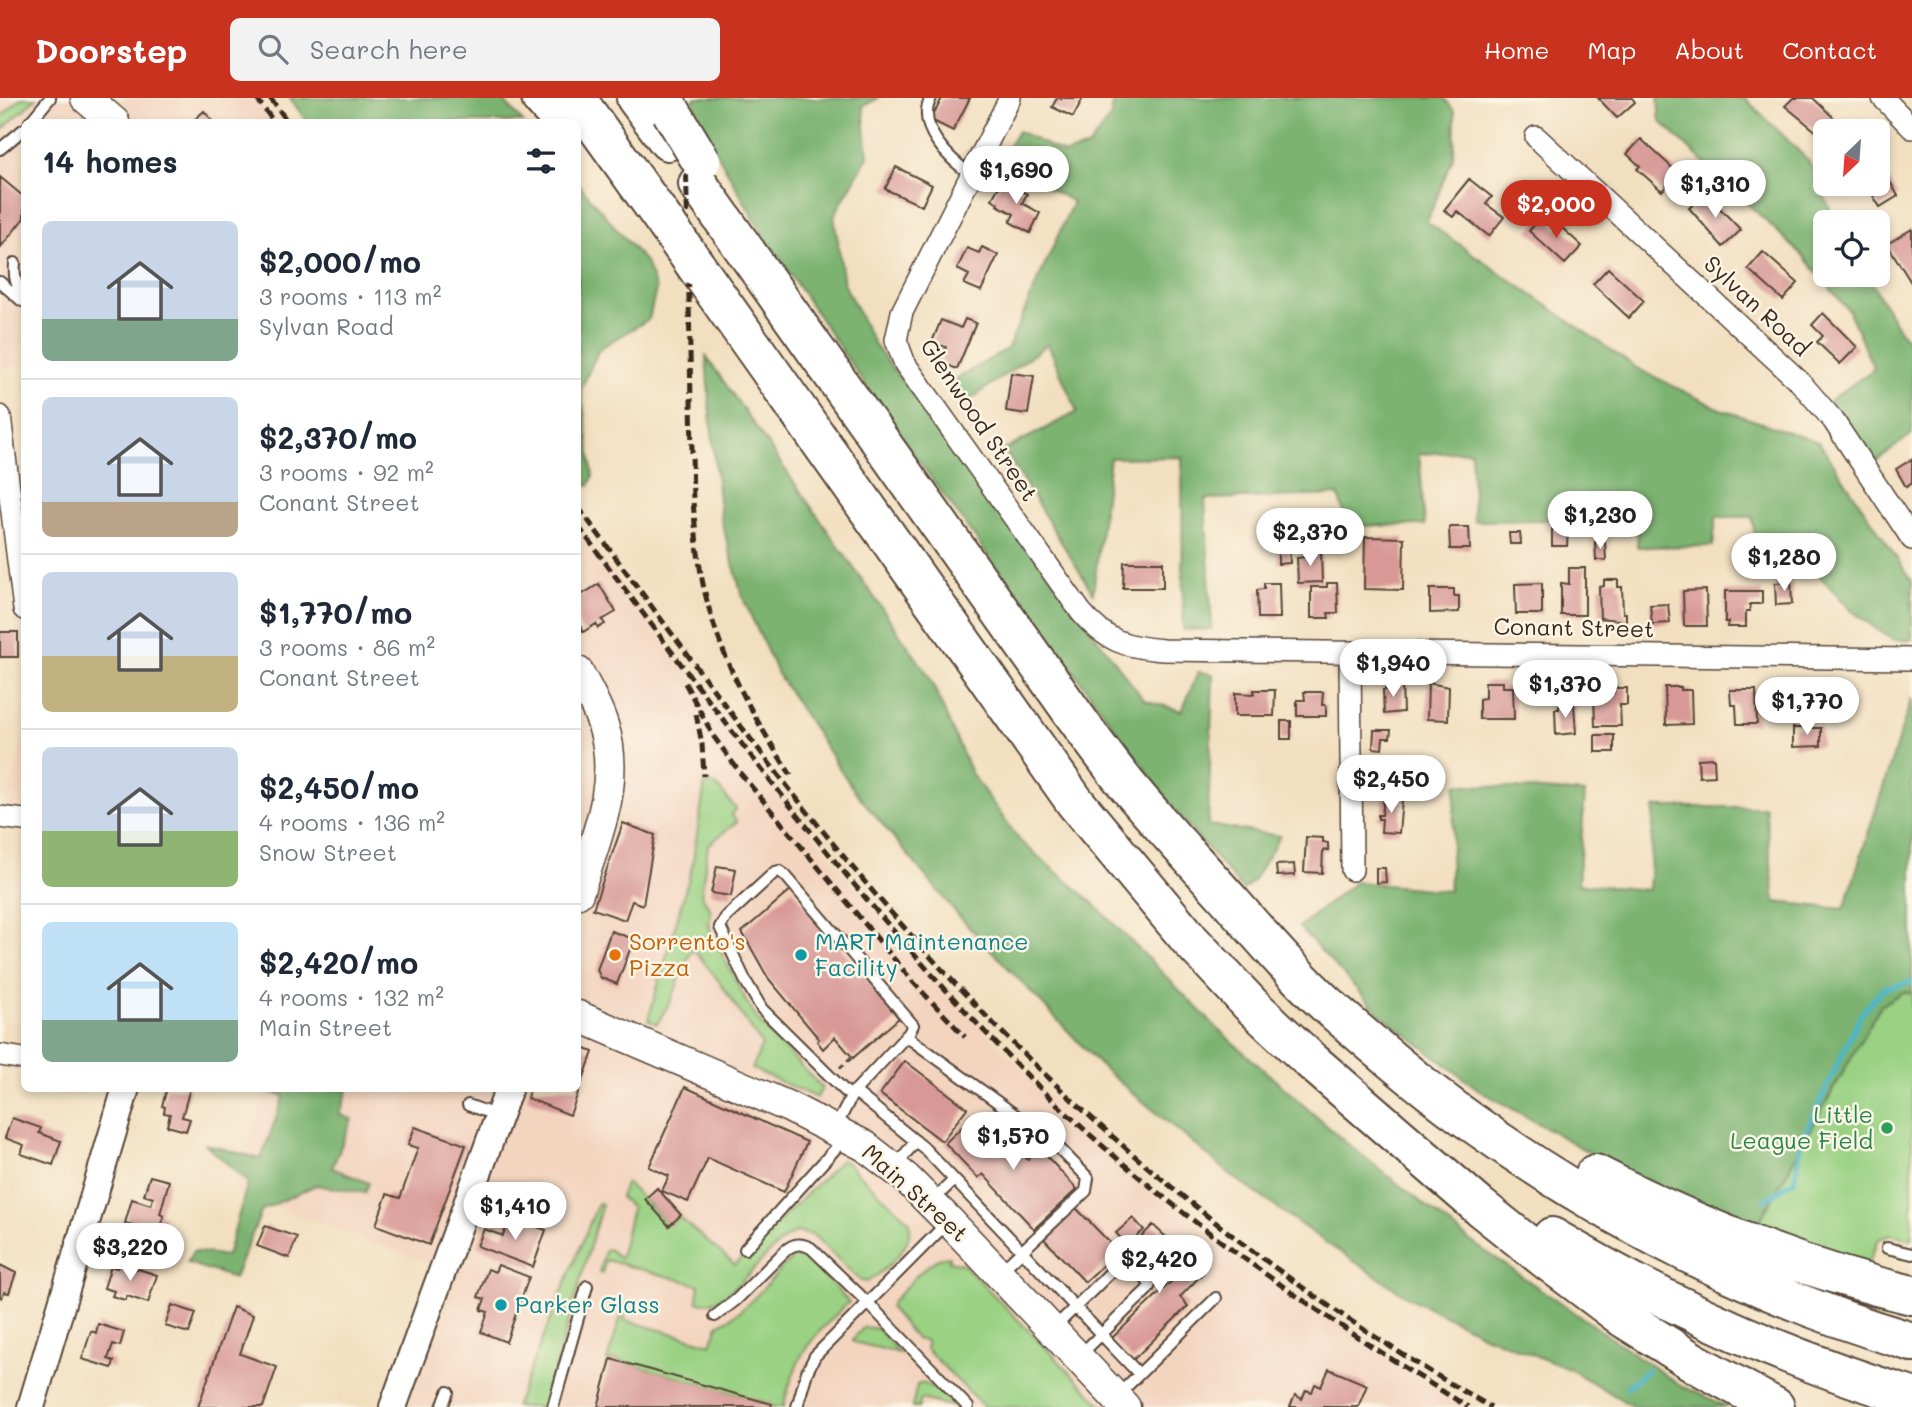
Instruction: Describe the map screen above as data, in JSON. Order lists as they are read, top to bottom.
{
  "streets": {
    "main road": ["Main Street"],
    "street": ["Sylvan Road", "Glenwood Street", "Conant Street"]
  },
  "crossings": [
    ["Glenwood Street", "Conant Street"]
  ],
  "places": [
    "Sorrento's Pizza",
    "MART Maintenance Facility",
    "Little League Field",
    "Parker Glass"
  ],
  "north": "bottom left",
  "page": {
    "header": "Doorstep",
    "search": "Search here",
    "nav": [
      "Home",
      "Map",
      "About",
      "Contact"
    ],
    "heading": "14 homes",
    "price": [
      "$1,690",
      "$1,310",
      "$2,000",
      "$1,230",
      "$2,370",
      "$1,280",
      "$1,940",
      "$1,370",
      "$1,770",
      "$2,450",
      "$1,570",
      "$1,410",
      "$3,220",
      "$2,420"
    ],
    "list": [
      {
        "name": "$2,000/mo",
        "note": "3 rooms · 113 m² · Sylvan Road"
      },
      {
        "name": "$2,370/mo",
        "note": "3 rooms · 92 m² · Conant Street"
      },
      {
        "name": "$1,770/mo",
        "note": "3 rooms · 86 m² · Conant Street"
      },
      {
        "name": "$2,450/mo",
        "note": "4 rooms · 136 m² · Snow Street"
      },
      {
        "name": "$2,420/mo",
        "note": "4 rooms · 132 m² · Main Street"
      }
    ]
  }
}
